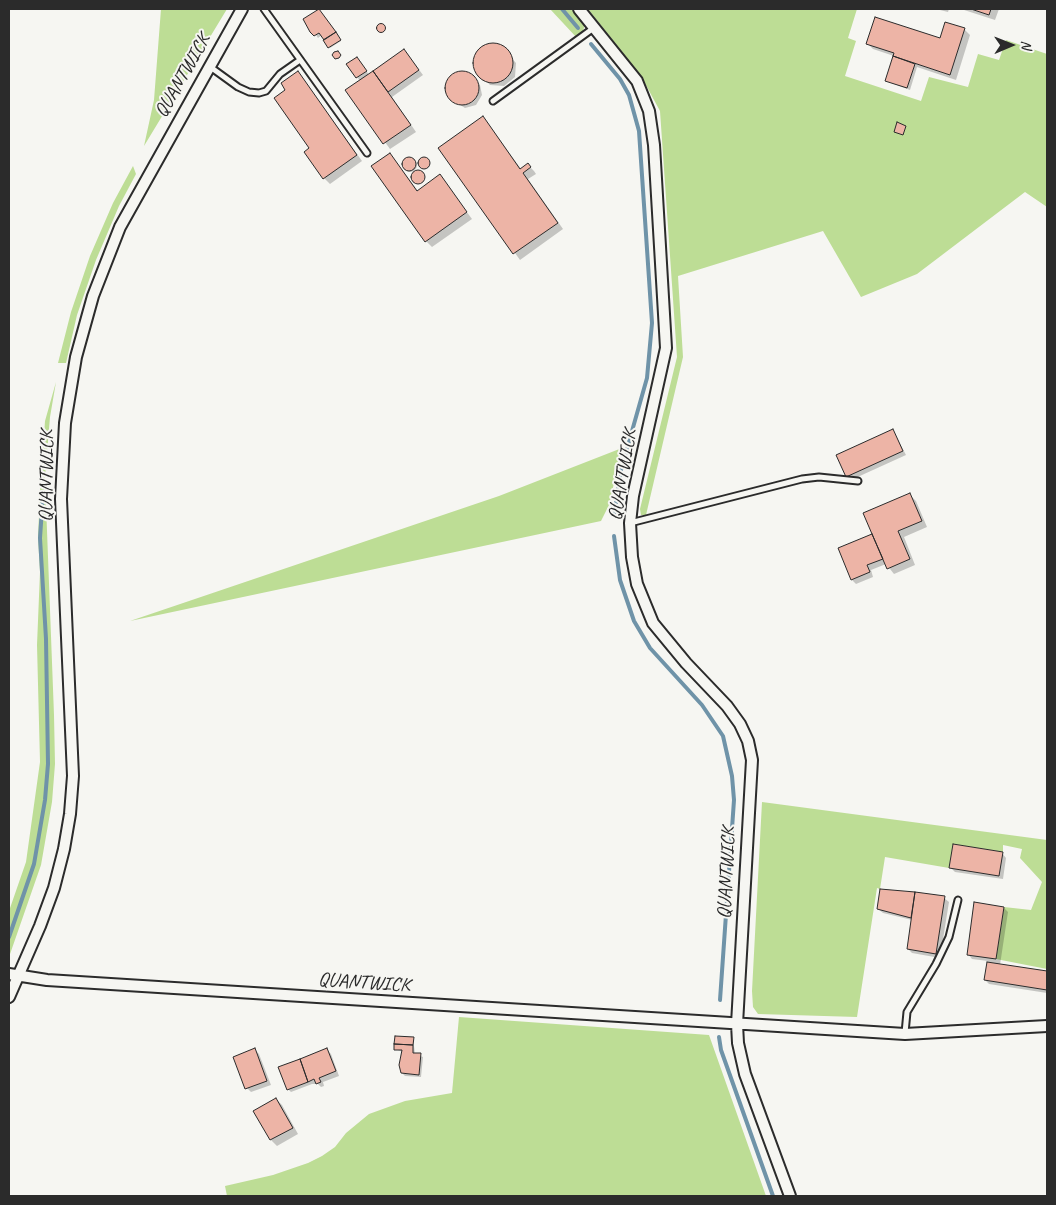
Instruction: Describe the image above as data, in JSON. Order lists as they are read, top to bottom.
{
  "streets": {
    "street": ["QUANTWICK"]
  },
  "north": "right"
}
